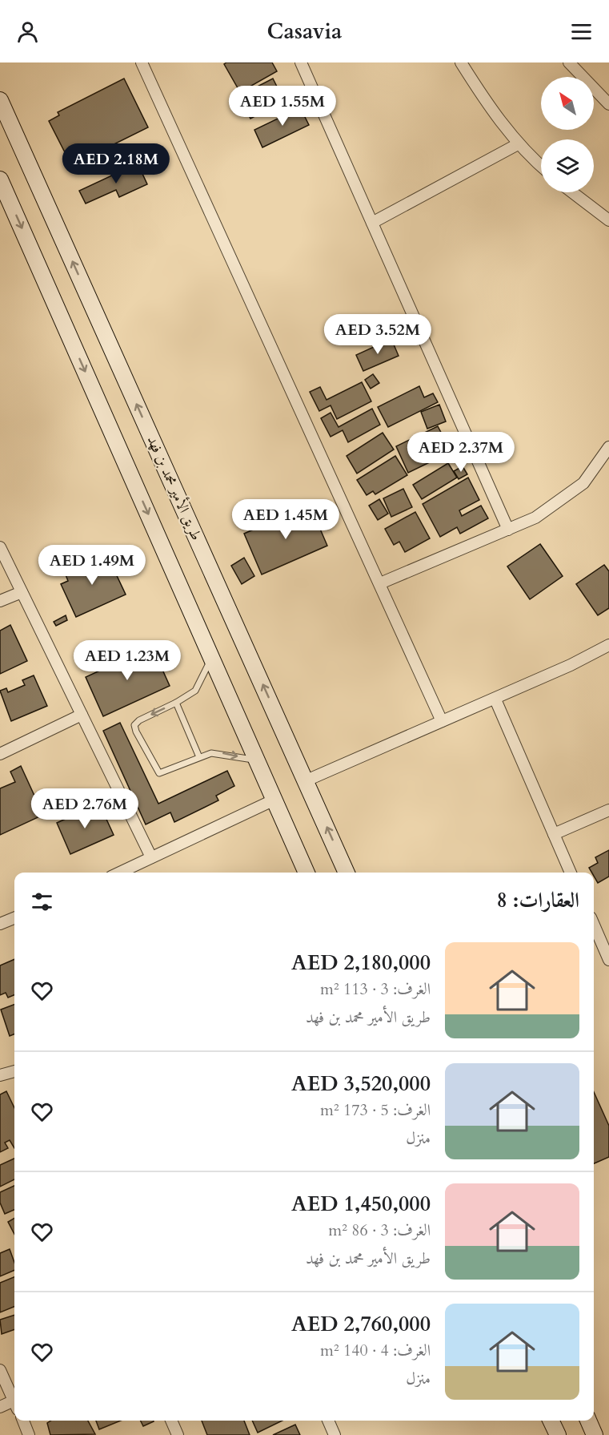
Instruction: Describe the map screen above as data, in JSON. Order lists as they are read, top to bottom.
{
  "streets": {
    "street": ["طريق الأمير محمد بن فهد"]
  },
  "north": "top left",
  "page": {
    "header": "Casavia",
    "price": [
      "AED 1.55M",
      "AED 2.18M",
      "AED 3.52M",
      "AED 2.37M",
      "AED 1.45M",
      "AED 1.49M",
      "AED 1.23M",
      "AED 2.76M"
    ],
    "heading": "العقارات: 8",
    "list": [
      {
        "name": "AED 2,180,000",
        "note": "الغرف: 3 · 113 m² · طريق الأمير محمد بن فهد"
      },
      {
        "name": "AED 3,520,000",
        "note": "الغرف: 5 · 173 m² · منزل"
      },
      {
        "name": "AED 1,450,000",
        "note": "الغرف: 3 · 86 m² · طريق الأمير محمد بن فهد"
      },
      {
        "name": "AED 2,760,000",
        "note": "الغرف: 4 · 140 m² · منزل"
      }
    ]
  }
}
